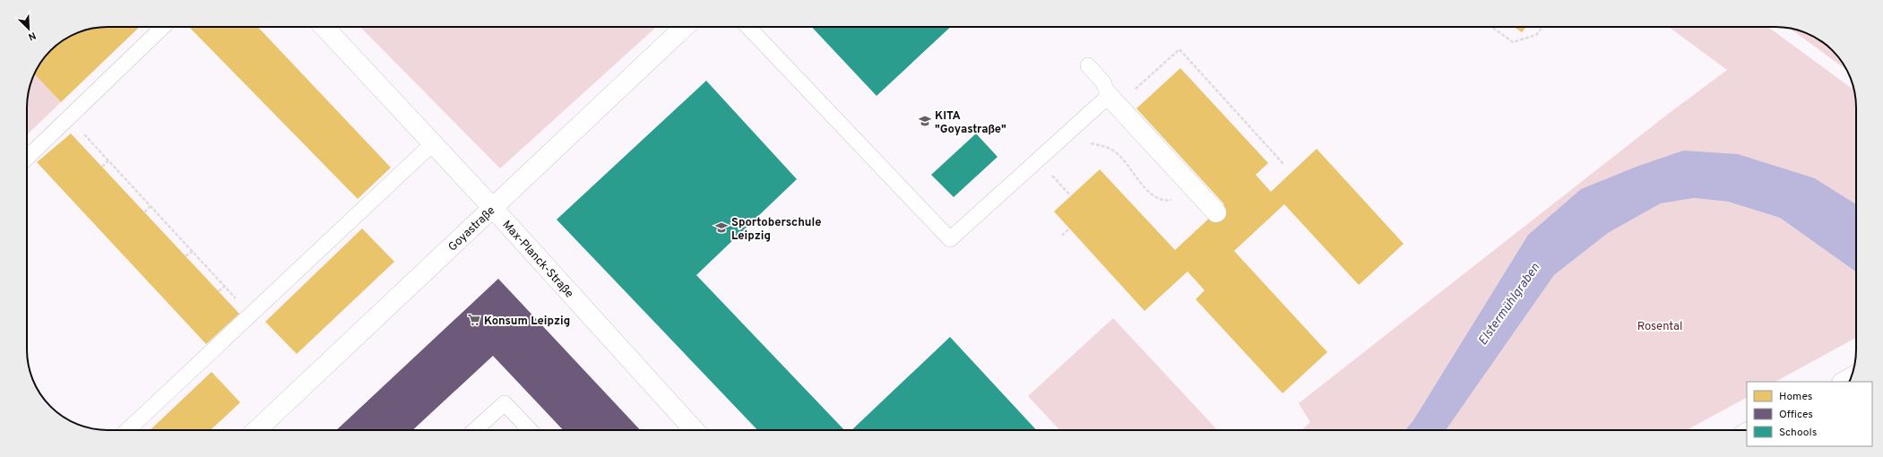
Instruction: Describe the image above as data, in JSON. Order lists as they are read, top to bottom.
{
  "streets": {
    "street": ["Goyastraße", "Max-Planck-Straße"]
  },
  "crossings": [
    ["Goyastraße", "Max-Planck-Straße"]
  ],
  "water": ["Elstermühlgraben"],
  "parks": ["Rosental"],
  "places": {
    "school or university": ["KITA \"Goyastraße\"", "Sportoberschule Leipzig"],
    "supermarket": ["Konsum Leipzig"]
  },
  "legend": ["Homes", "Offices", "Schools"],
  "north": "bottom right"
}
